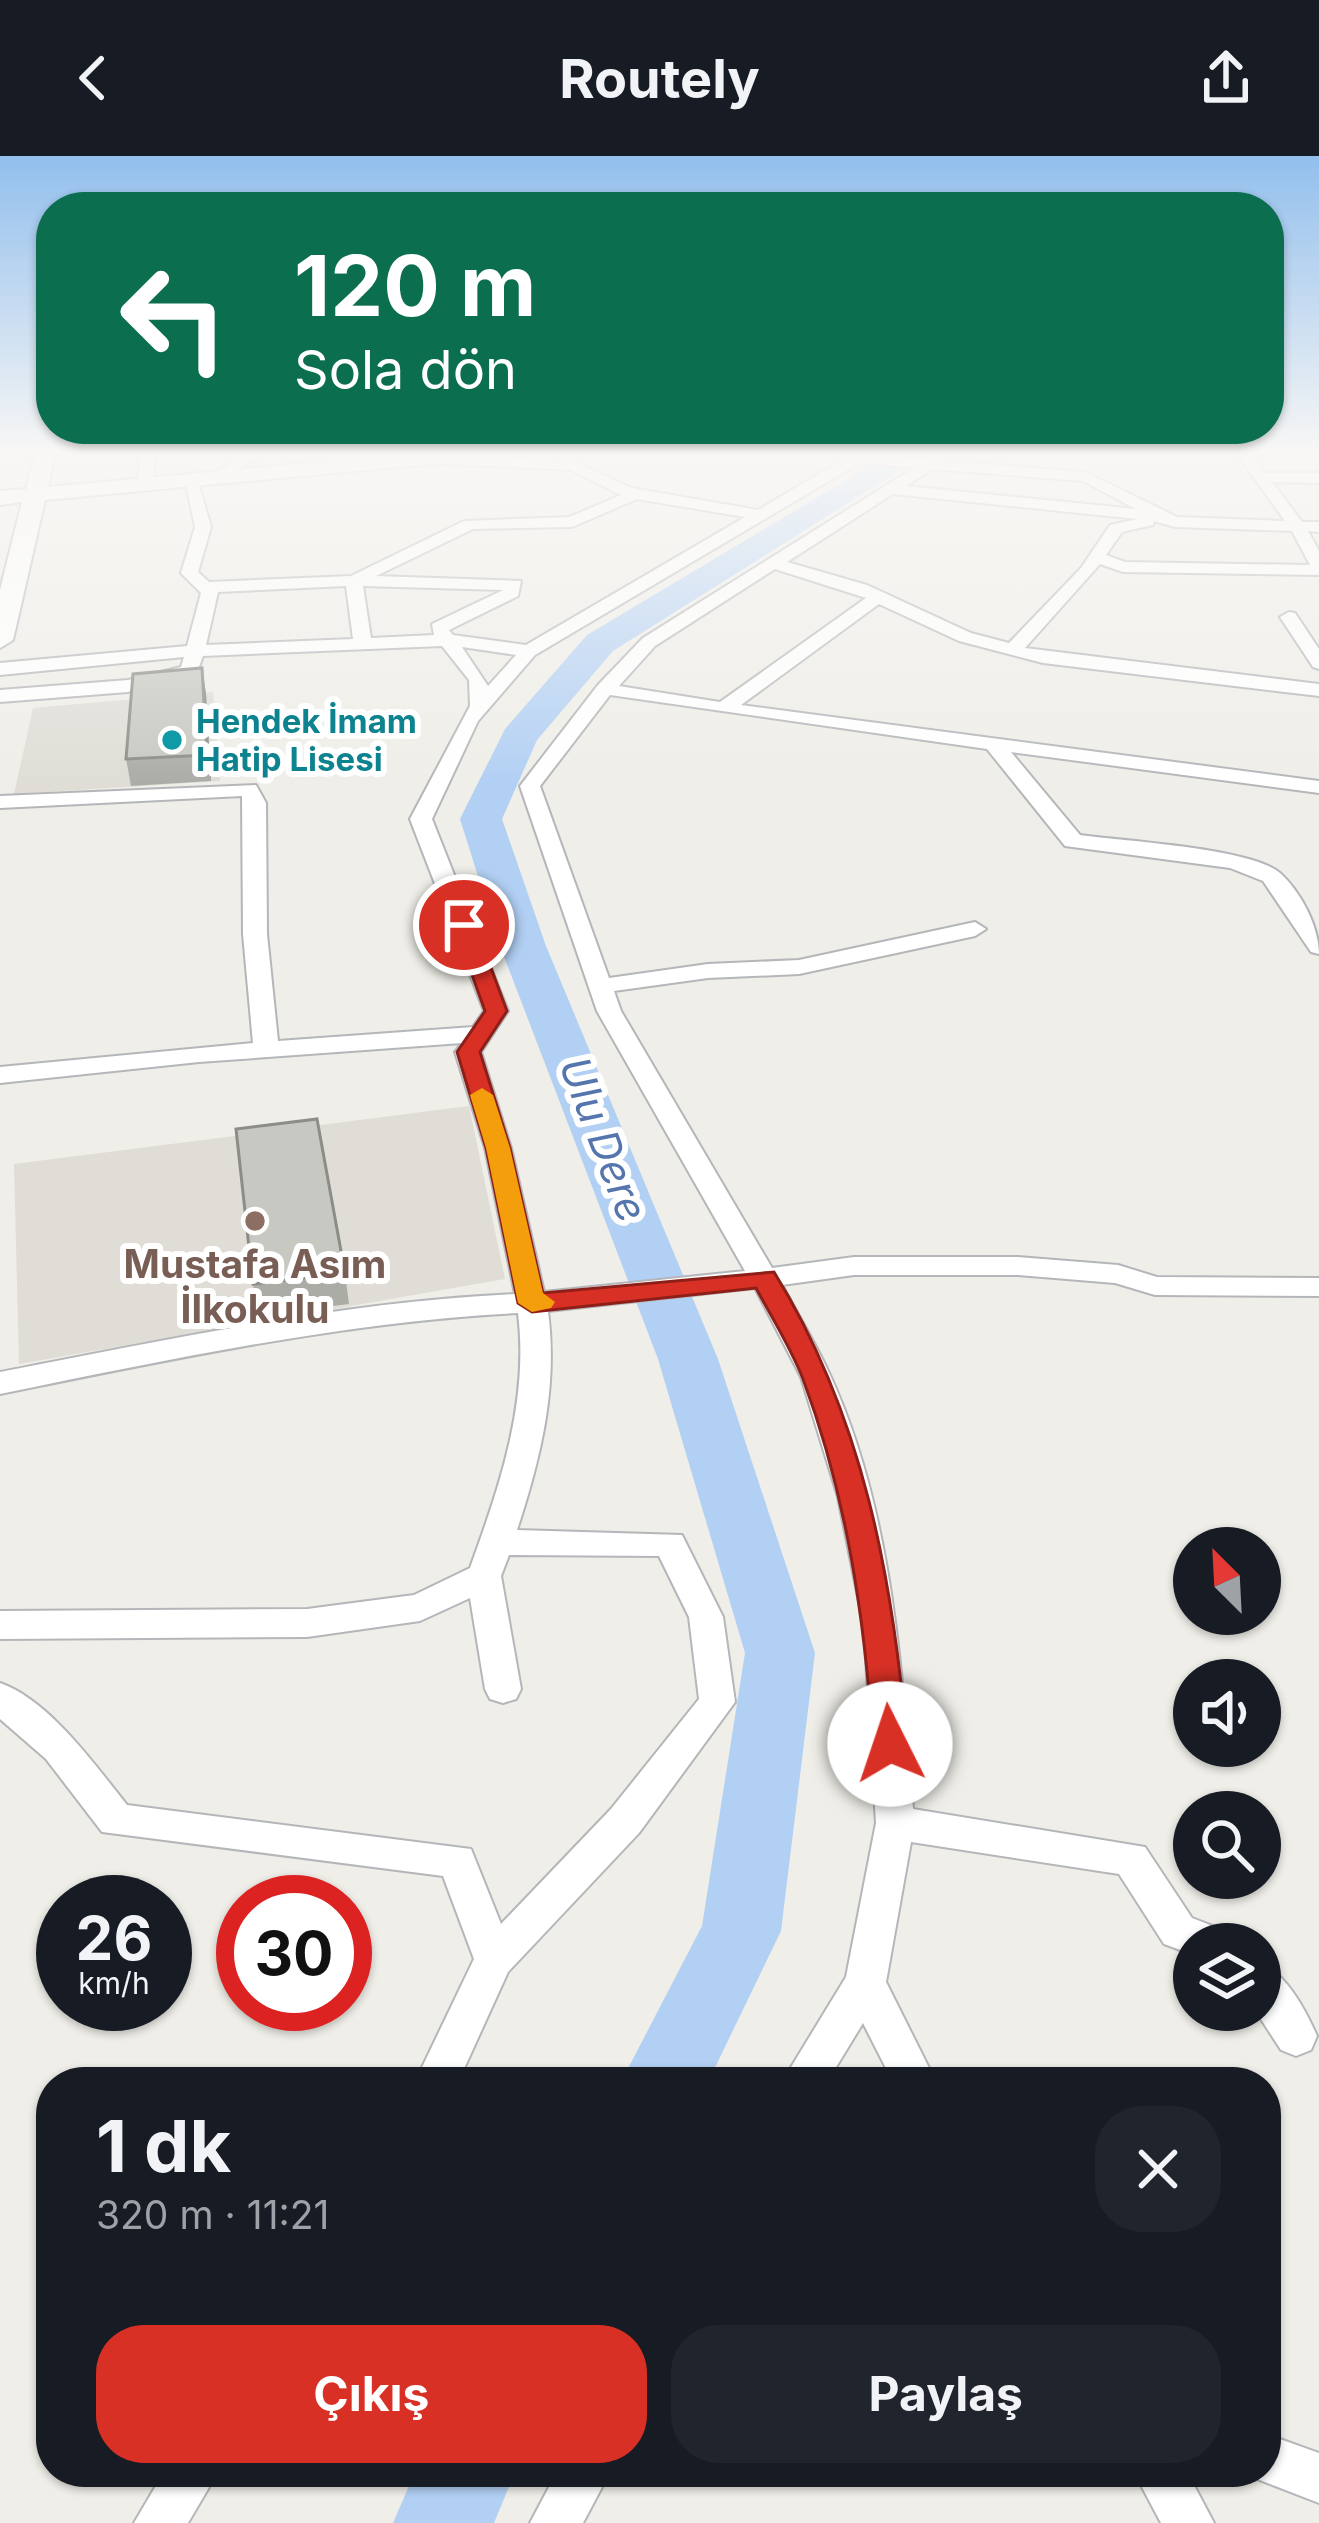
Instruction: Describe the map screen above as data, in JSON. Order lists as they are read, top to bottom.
{
  "water": ["Ulu Dere"],
  "places": ["Hendek İmam Hatip Lisesi", "Mustafa Asım İlkokulu"],
  "north": "top left",
  "page": {
    "header": "Routely",
    "turn": ["120 m", "Sola dön"],
    "speed": "26 km/h",
    "limit": "30",
    "heading": ["1 dk", "320 m · 11:21"],
    "buttons": ["Çıkış", "Paylaş"]
  }
}
